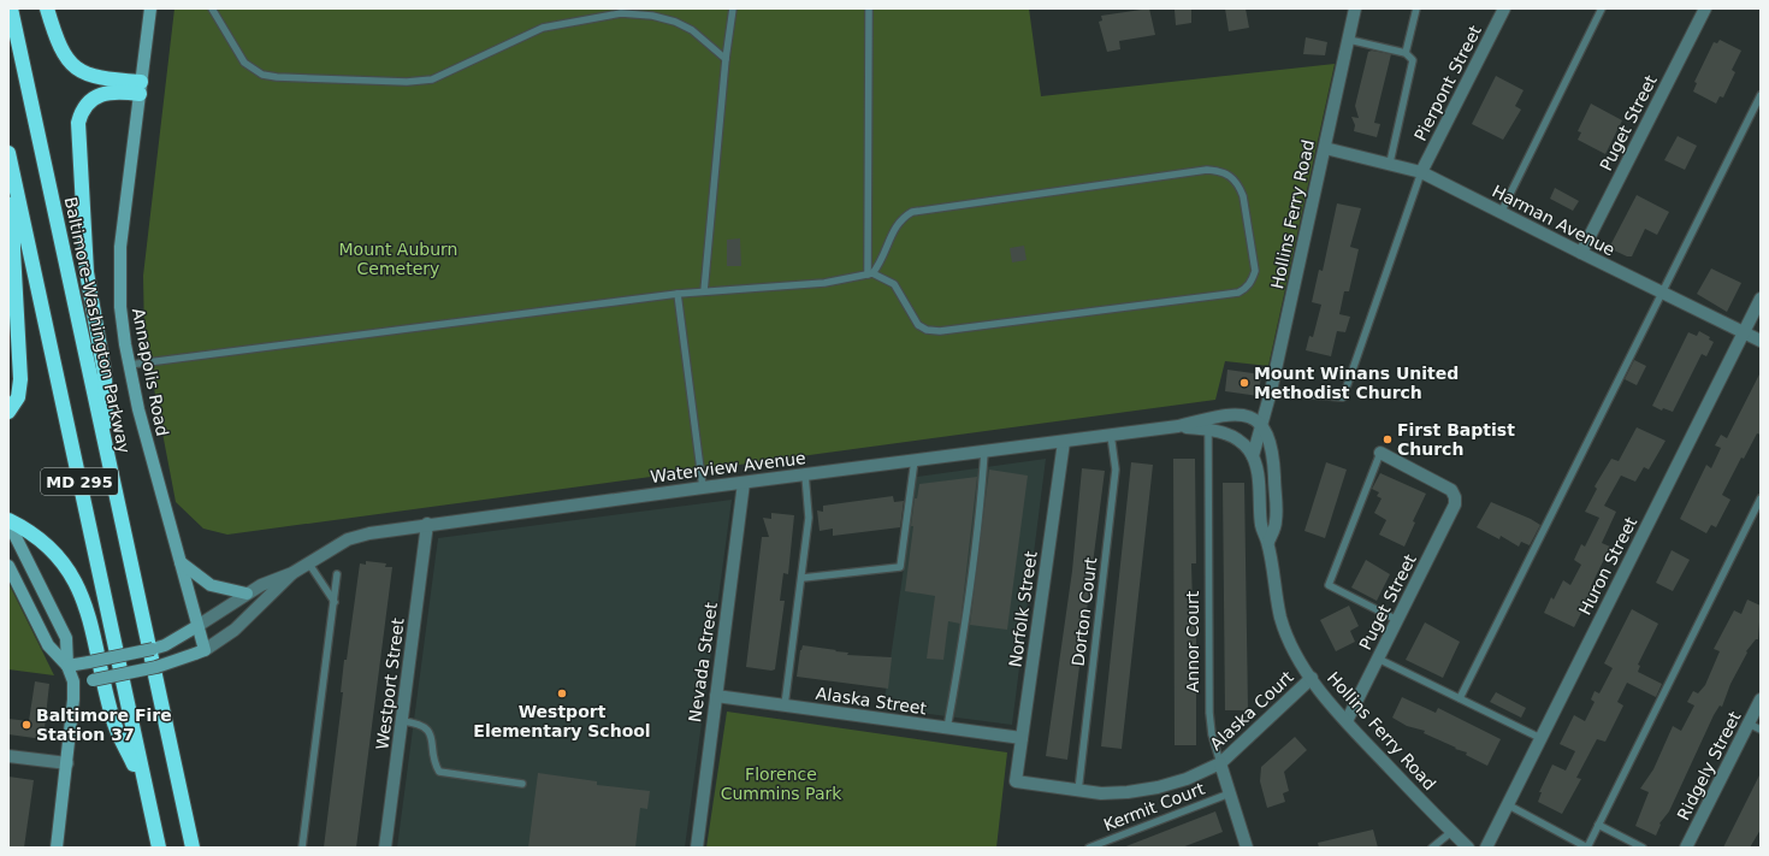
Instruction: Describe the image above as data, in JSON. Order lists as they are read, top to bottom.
{
  "streets": {
    "highway": ["Baltimore-Washington Parkway", "MD 295"],
    "main road": ["Annapolis Road", "Waterview Avenue"],
    "street": [
      "Pierpont Street",
      "Puget Street",
      "Hollins Ferry Road",
      "Harman Avenue",
      "Huron Street",
      "Norfolk Street",
      "Annor Court",
      "Nevada Street",
      "Westport Street",
      "Alaska Street",
      "Alaska Court",
      "Ridgely Street"
    ],
    "lane": ["Dorton Court", "Kermit Court"]
  },
  "crossings": [
    ["Pierpont Street", "Harman Avenue"],
    ["Puget Street", "Hollins Ferry Road"],
    ["Puget Street", "Harman Avenue"],
    ["Hollins Ferry Road", "Harman Avenue"],
    ["Hollins Ferry Road", "Waterview Avenue"],
    ["Hollins Ferry Road", "Alaska Court"],
    ["Harman Avenue", "Huron Street"],
    ["Annapolis Road", "Waterview Avenue"],
    ["Waterview Avenue", "Norfolk Street"],
    ["Waterview Avenue", "Dorton Court"],
    ["Waterview Avenue", "Annor Court"],
    ["Waterview Avenue", "Nevada Street"],
    ["Waterview Avenue", "Westport Street"],
    ["Norfolk Street", "Alaska Street"],
    ["Norfolk Street", "Alaska Court"],
    ["Dorton Court", "Alaska Court"],
    ["Annor Court", "Alaska Court"],
    ["Annor Court", "Kermit Court"],
    ["Nevada Street", "Alaska Street"]
  ],
  "parks": ["Mount Auburn Cemetery", "Florence Cummins Park"],
  "places": [
    "Mount Winans United Methodist Church",
    "First Baptist Church",
    "Westport Elementary School",
    "Baltimore Fire Station 37"
  ]
}
